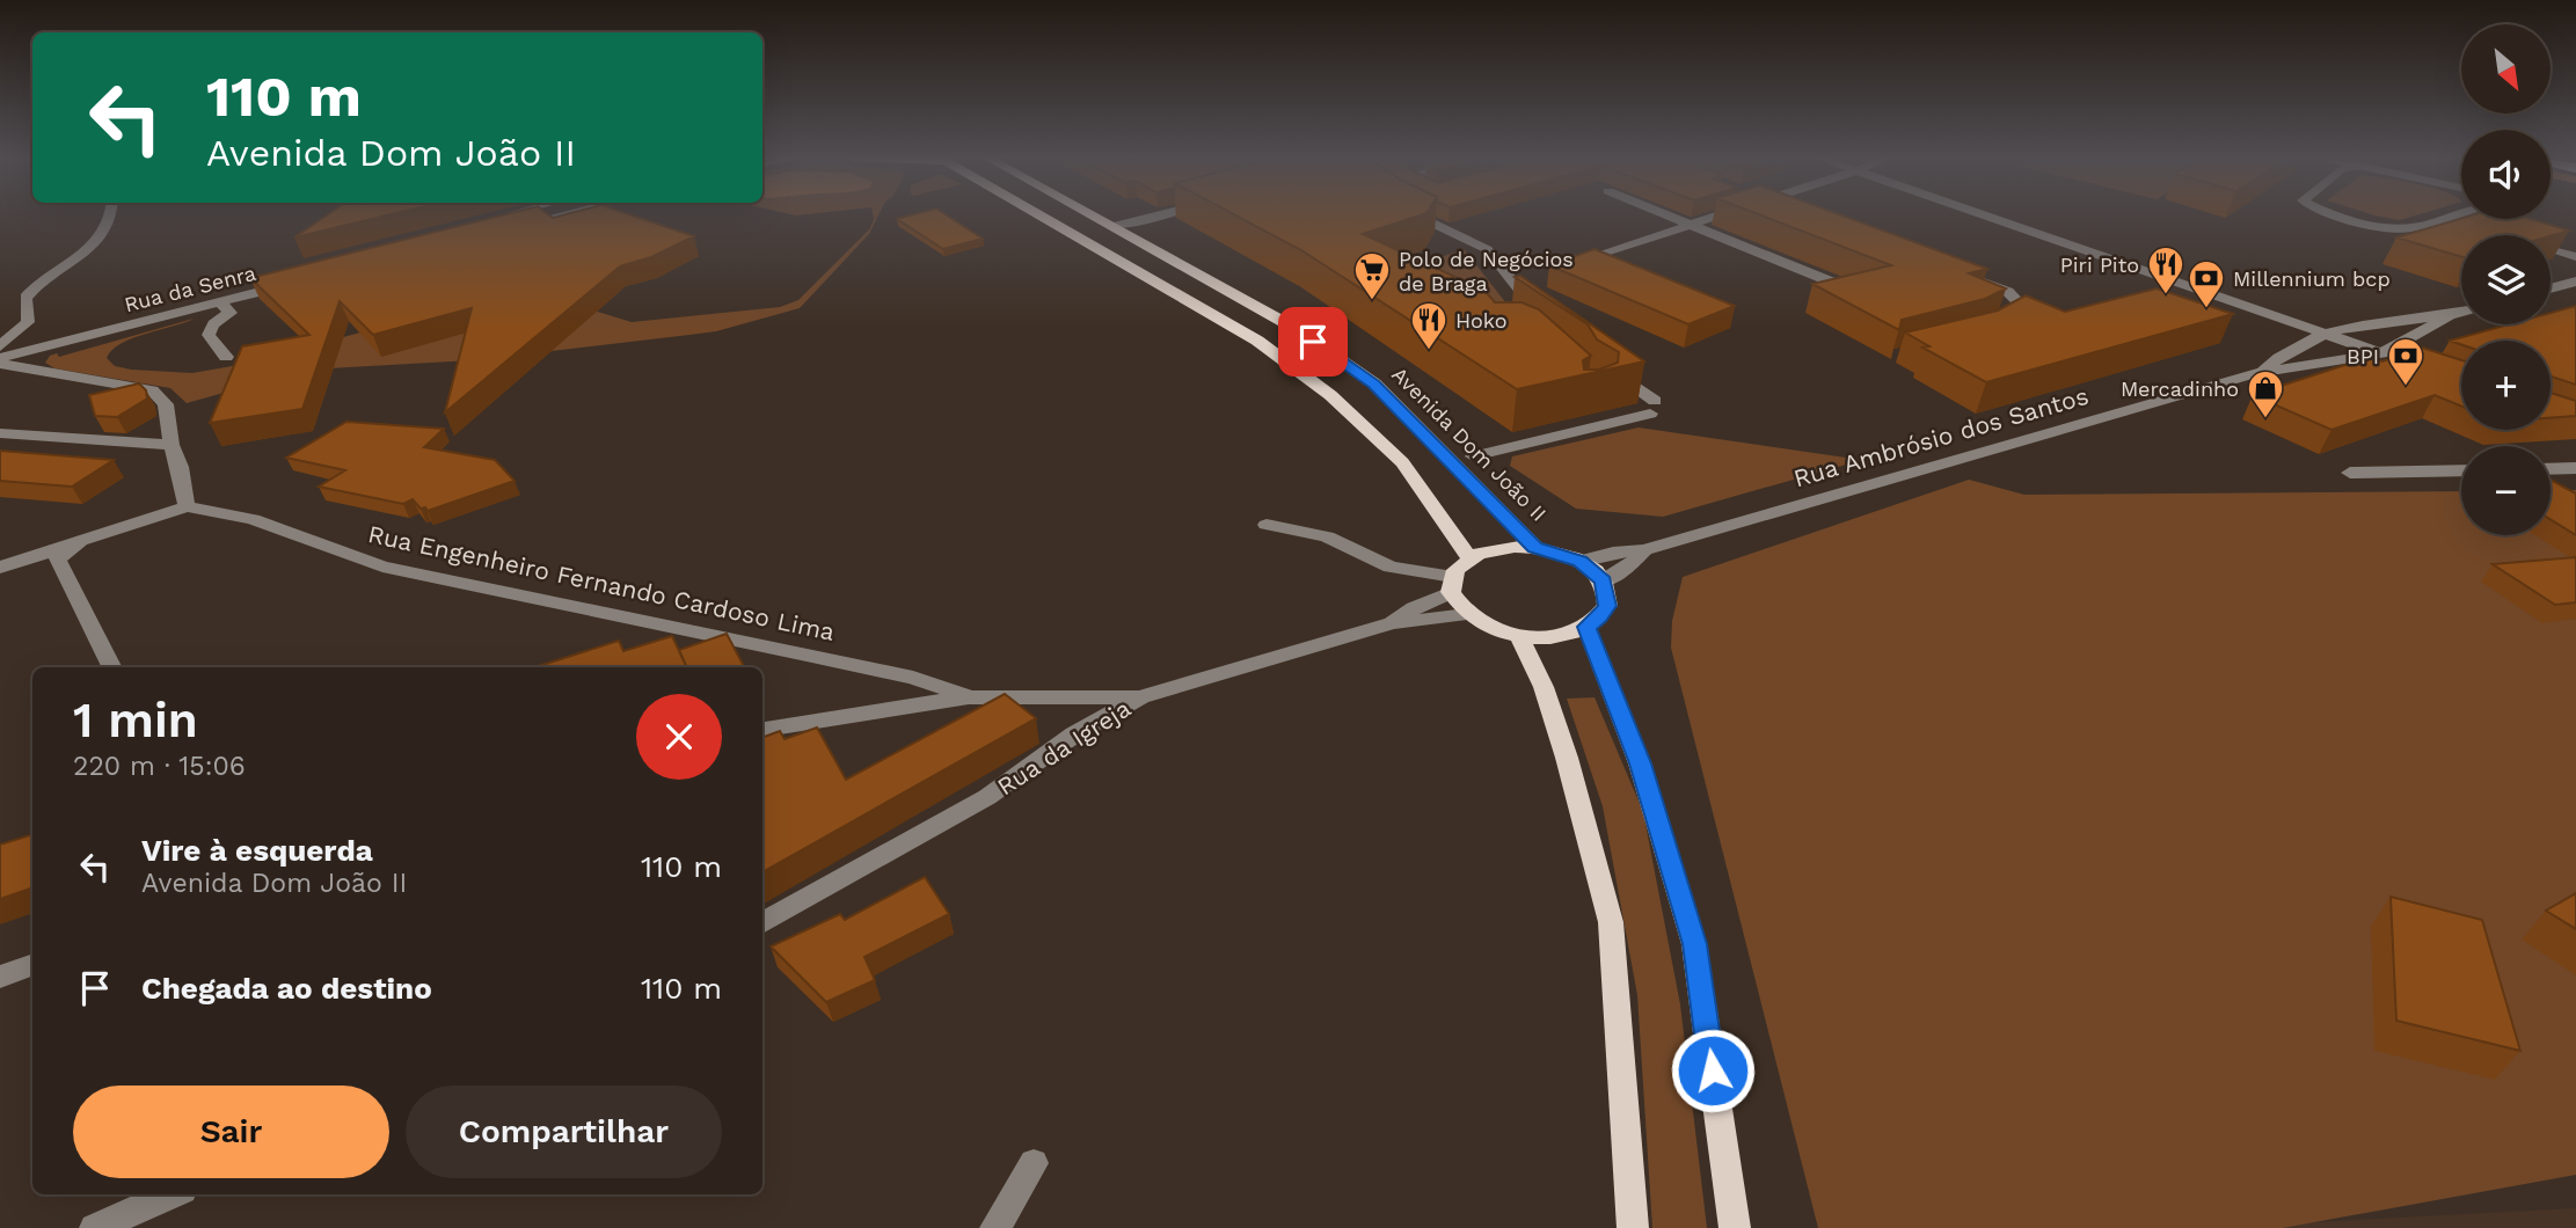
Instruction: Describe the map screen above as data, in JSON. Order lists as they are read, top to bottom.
{
  "streets": {
    "main road": ["Avenida Dom João II"],
    "street": [
      "Rua da Senra",
      "Rua Ambrósio dos Santos",
      "Rua Engenheiro Fernando Cardoso Lima",
      "Rua da Igreja"
    ]
  },
  "crossings": [
    ["Rua Ambrósio dos Santos", "Avenida Dom João II"],
    ["Rua Ambrósio dos Santos", "Rua da Igreja"],
    ["Avenida Dom João II", "Rua da Igreja"],
    ["Rua Engenheiro Fernando Cardoso Lima", "Rua da Igreja"]
  ],
  "places": {
    "restaurant": ["Piri Pito", "Hoko"],
    "supermarket": ["Polo de Negócios de Braga"],
    "bank": ["Millennium bcp", "BPI"],
    "shop": ["Mercadinho"]
  },
  "north": "bottom right",
  "page": {
    "map_buttons": ["+", "−"],
    "turn": ["110 m", "Avenida Dom João II"],
    "heading": ["1 min", "220 m · 15:06"],
    "list": [
      {
        "name": "Vire à esquerda",
        "note": "Avenida Dom João II",
        "value": "110 m"
      },
      {
        "name": "Chegada ao destino",
        "value": "110 m"
      }
    ],
    "buttons": ["Sair", "Compartilhar"]
  }
}
